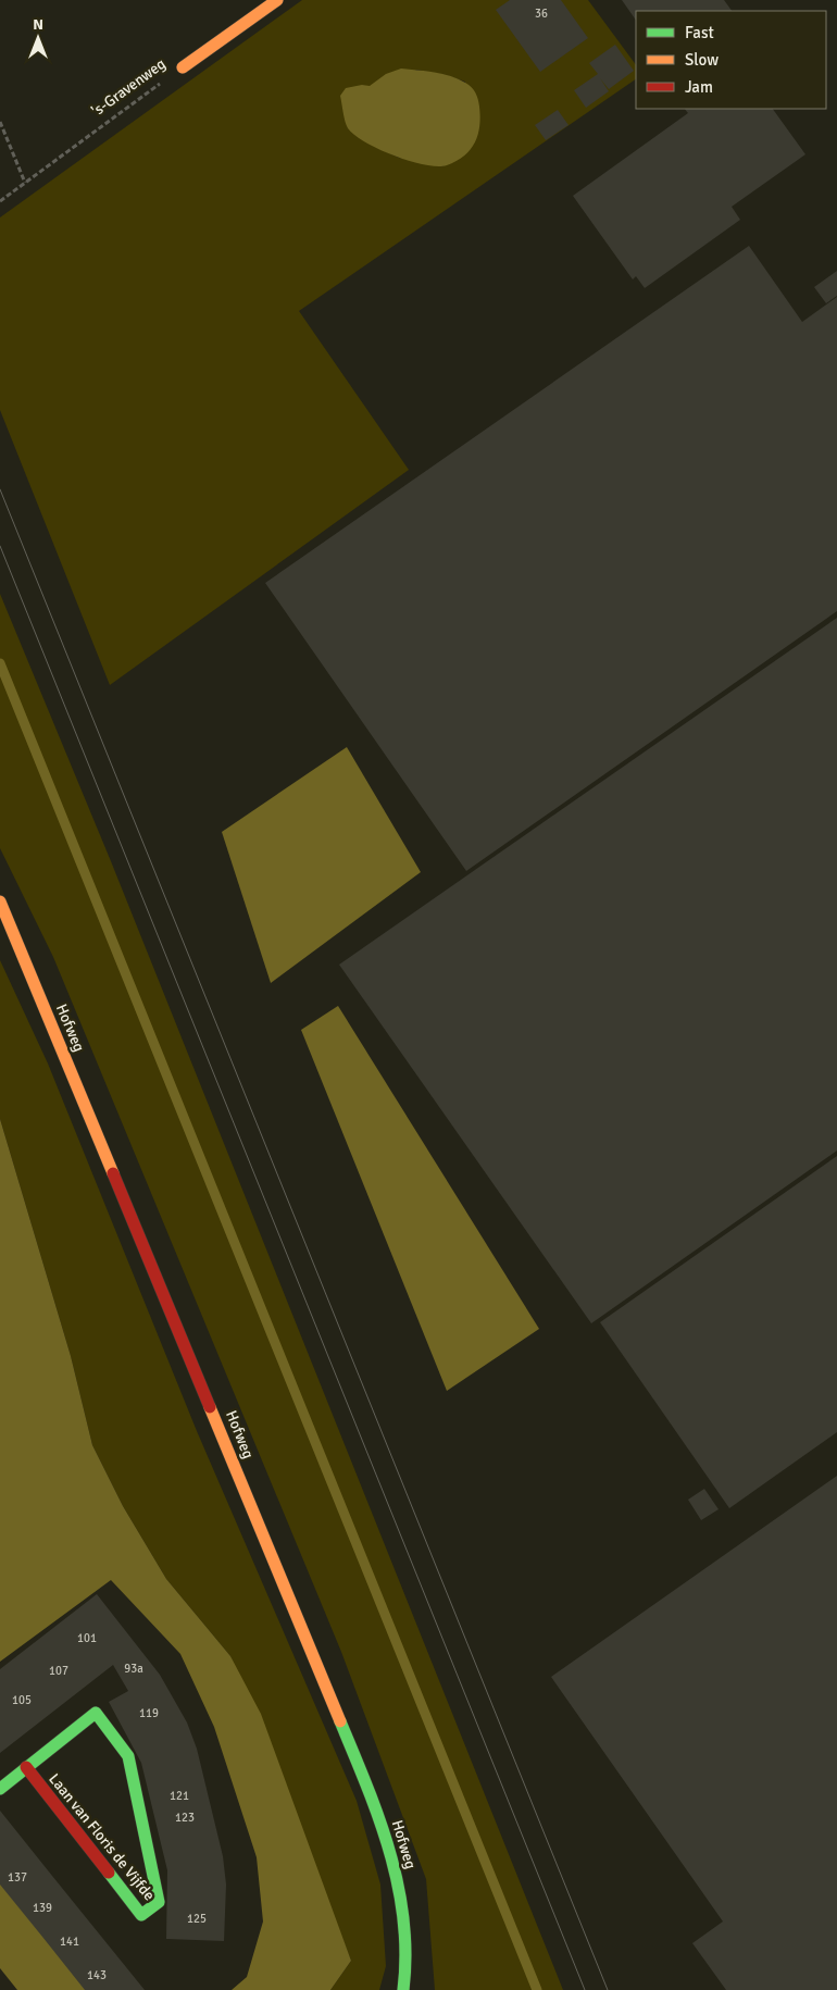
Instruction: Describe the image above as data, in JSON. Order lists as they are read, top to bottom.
{
  "streets": {
    "main road": ["'s-Gravenweg", "Hofweg", "Laan van Floris de Vijfde"]
  },
  "house_numbers": [
    "36",
    "101",
    "93a",
    "107",
    "105",
    "119",
    "121",
    "123",
    "137",
    "139",
    "125",
    "141",
    "143"
  ],
  "legend": ["Fast", "Slow", "Jam"],
  "north": "top"
}
